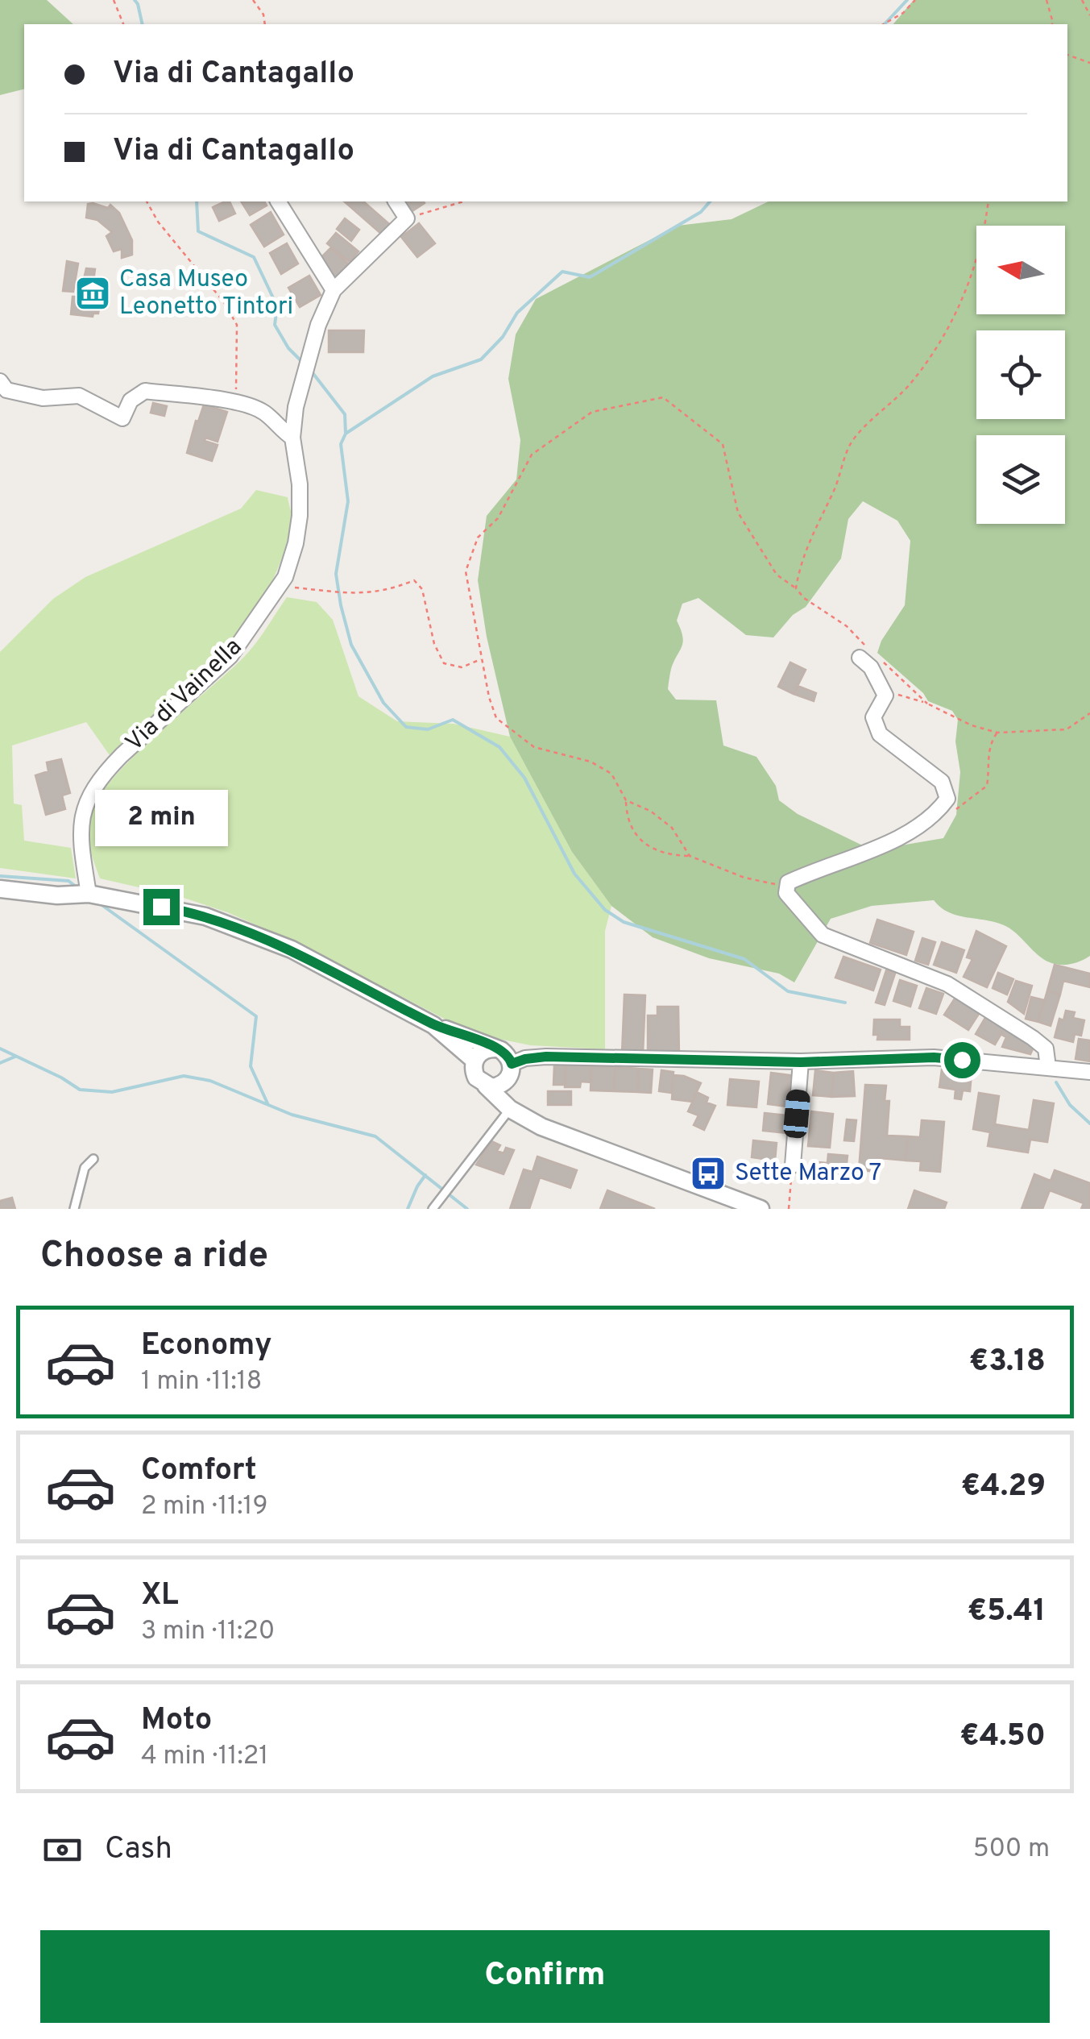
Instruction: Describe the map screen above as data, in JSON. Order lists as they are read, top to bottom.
{
  "streets": {
    "street": ["Via di Vainella"]
  },
  "places": {
    "museum": ["Casa Museo Leonetto Tintori"],
    "bus stop": ["Sette Marzo 7"]
  },
  "north": "left",
  "page": {
    "banner": ["Via di Cantagallo", "Via di Cantagallo"],
    "bubble": "2 min",
    "heading": "Choose a ride",
    "list": [
      {
        "name": "Economy",
        "note": "1 min · 11:18",
        "value": "€3.18"
      },
      {
        "name": "Comfort",
        "note": "2 min · 11:19",
        "value": "€4.29"
      },
      {
        "name": "XL",
        "note": "3 min · 11:20",
        "value": "€5.41"
      },
      {
        "name": "Moto",
        "note": "4 min · 11:21",
        "value": "€4.50"
      }
    ],
    "pay": ["Cash", "500 m"],
    "buttons": "Confirm"
  }
}
